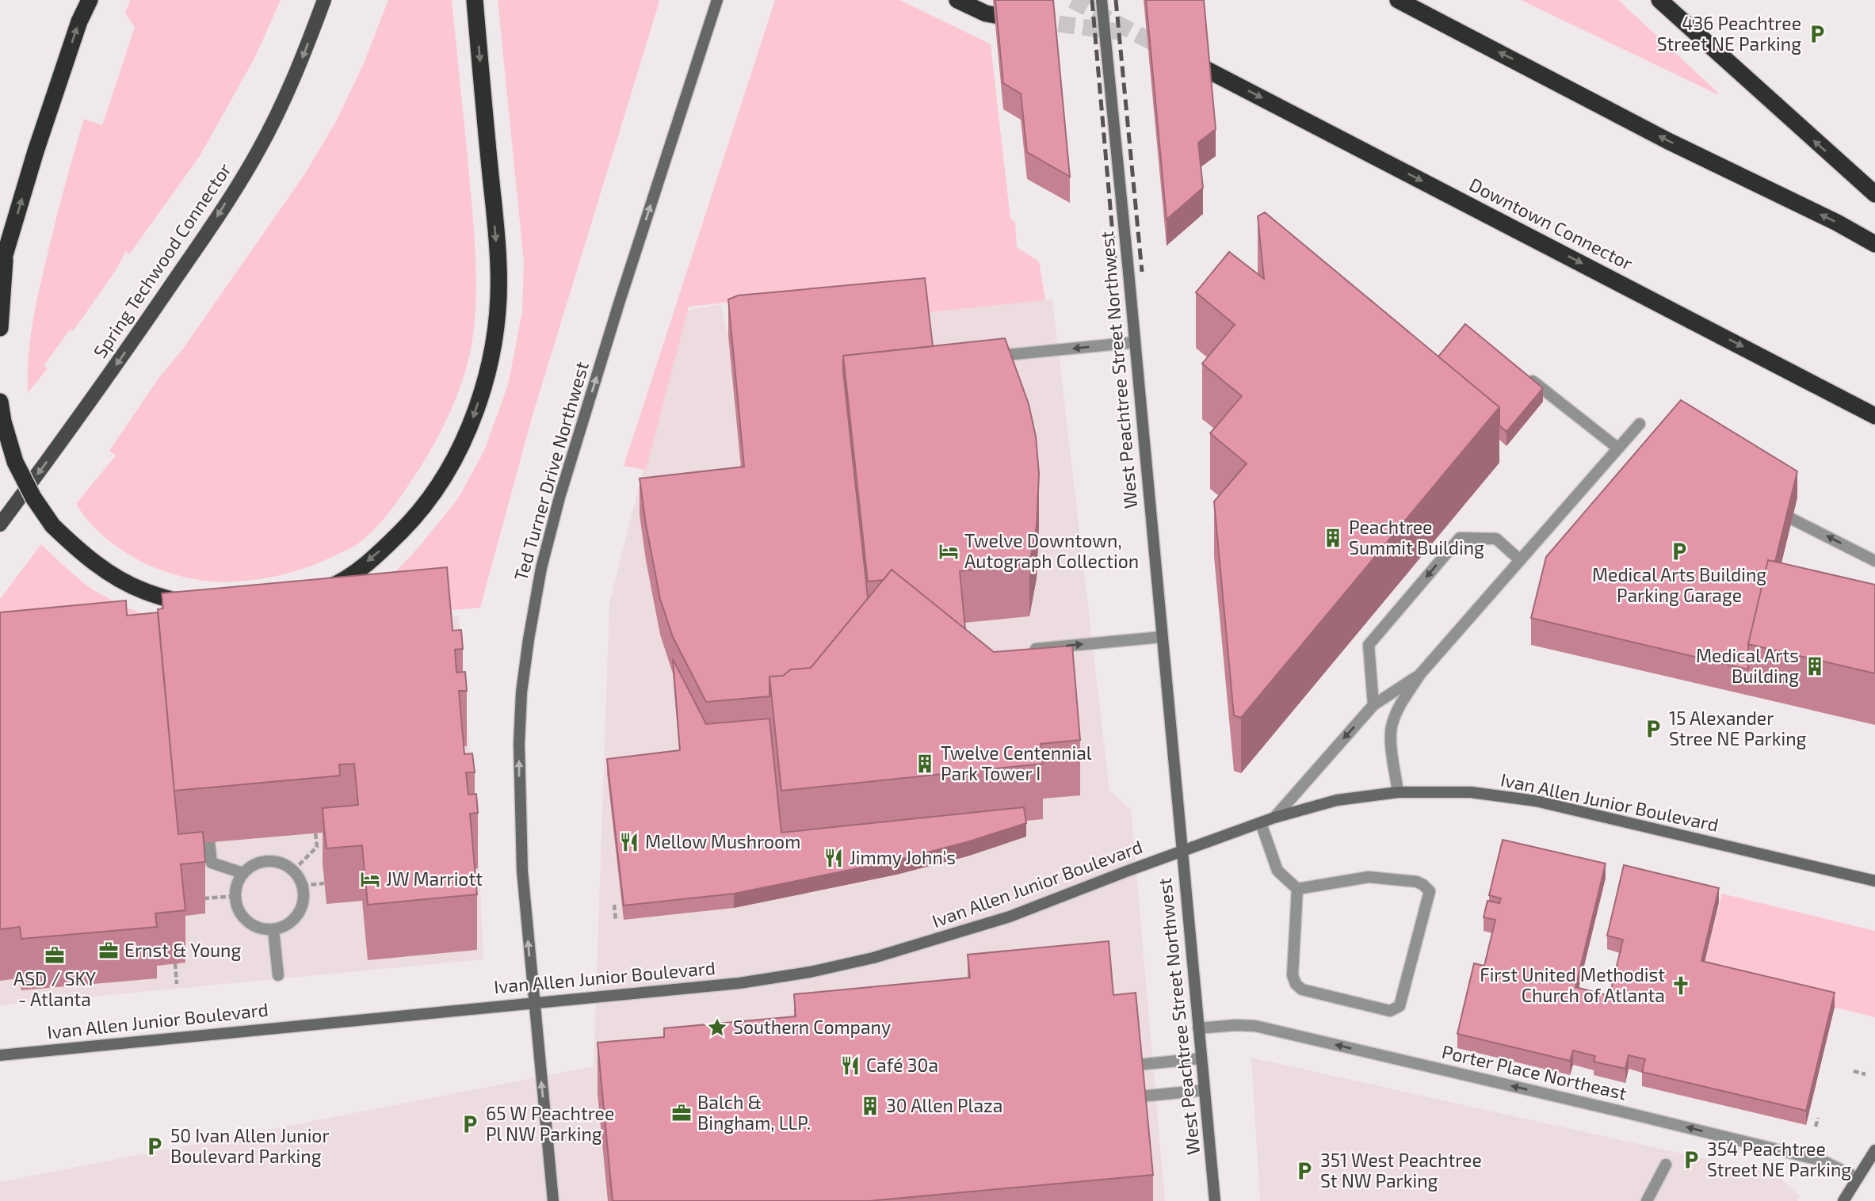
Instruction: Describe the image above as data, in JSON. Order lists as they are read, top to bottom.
{
  "streets": {
    "highway": ["Downtown Connector"],
    "main road": ["Spring Techwood Connector"],
    "street": [
      "West Peachtree Street Northwest",
      "Ted Turner Drive Northwest",
      "Ivan Allen Junior Boulevard",
      "Porter Place Northeast"
    ]
  },
  "crossings": [
    ["West Peachtree Street Northwest", "Ivan Allen Junior Boulevard"],
    ["West Peachtree Street Northwest", "Porter Place Northeast"],
    ["Ted Turner Drive Northwest", "Ivan Allen Junior Boulevard"]
  ],
  "one_way": ["Spring Techwood Connector", "Ted Turner Drive Northwest", "Porter Place Northeast"],
  "places": {
    "parking": [
      "436 Peachtree Street NE Parking",
      "Medical Arts Building Parking Garage",
      "15 Alexander Stree NE Parking",
      "65 W Peachtree Pl NW Parking",
      "50 Ivan Allen Junior Boulevard Parking",
      "354 Peachtree Street NE Parking",
      "351 West Peachtree St NW Parking"
    ],
    "building": [
      "Peachtree Summit Building",
      "Medical Arts Building",
      "Twelve Centennial Park Tower I",
      "30 Allen Plaza"
    ],
    "hotel": ["Twelve Downtown, Autograph Collection", "JW Marriott"],
    "restaurant": ["Mellow Mushroom", "Jimmy John's", "Café 30a"],
    "office": ["Ernst & Young", "ASD / SKY - Atlanta", "Balch & Bingham, LLP."],
    "church": ["First United Methodist Church of Atlanta"],
    "place": ["Southern Company"]
  }
}
